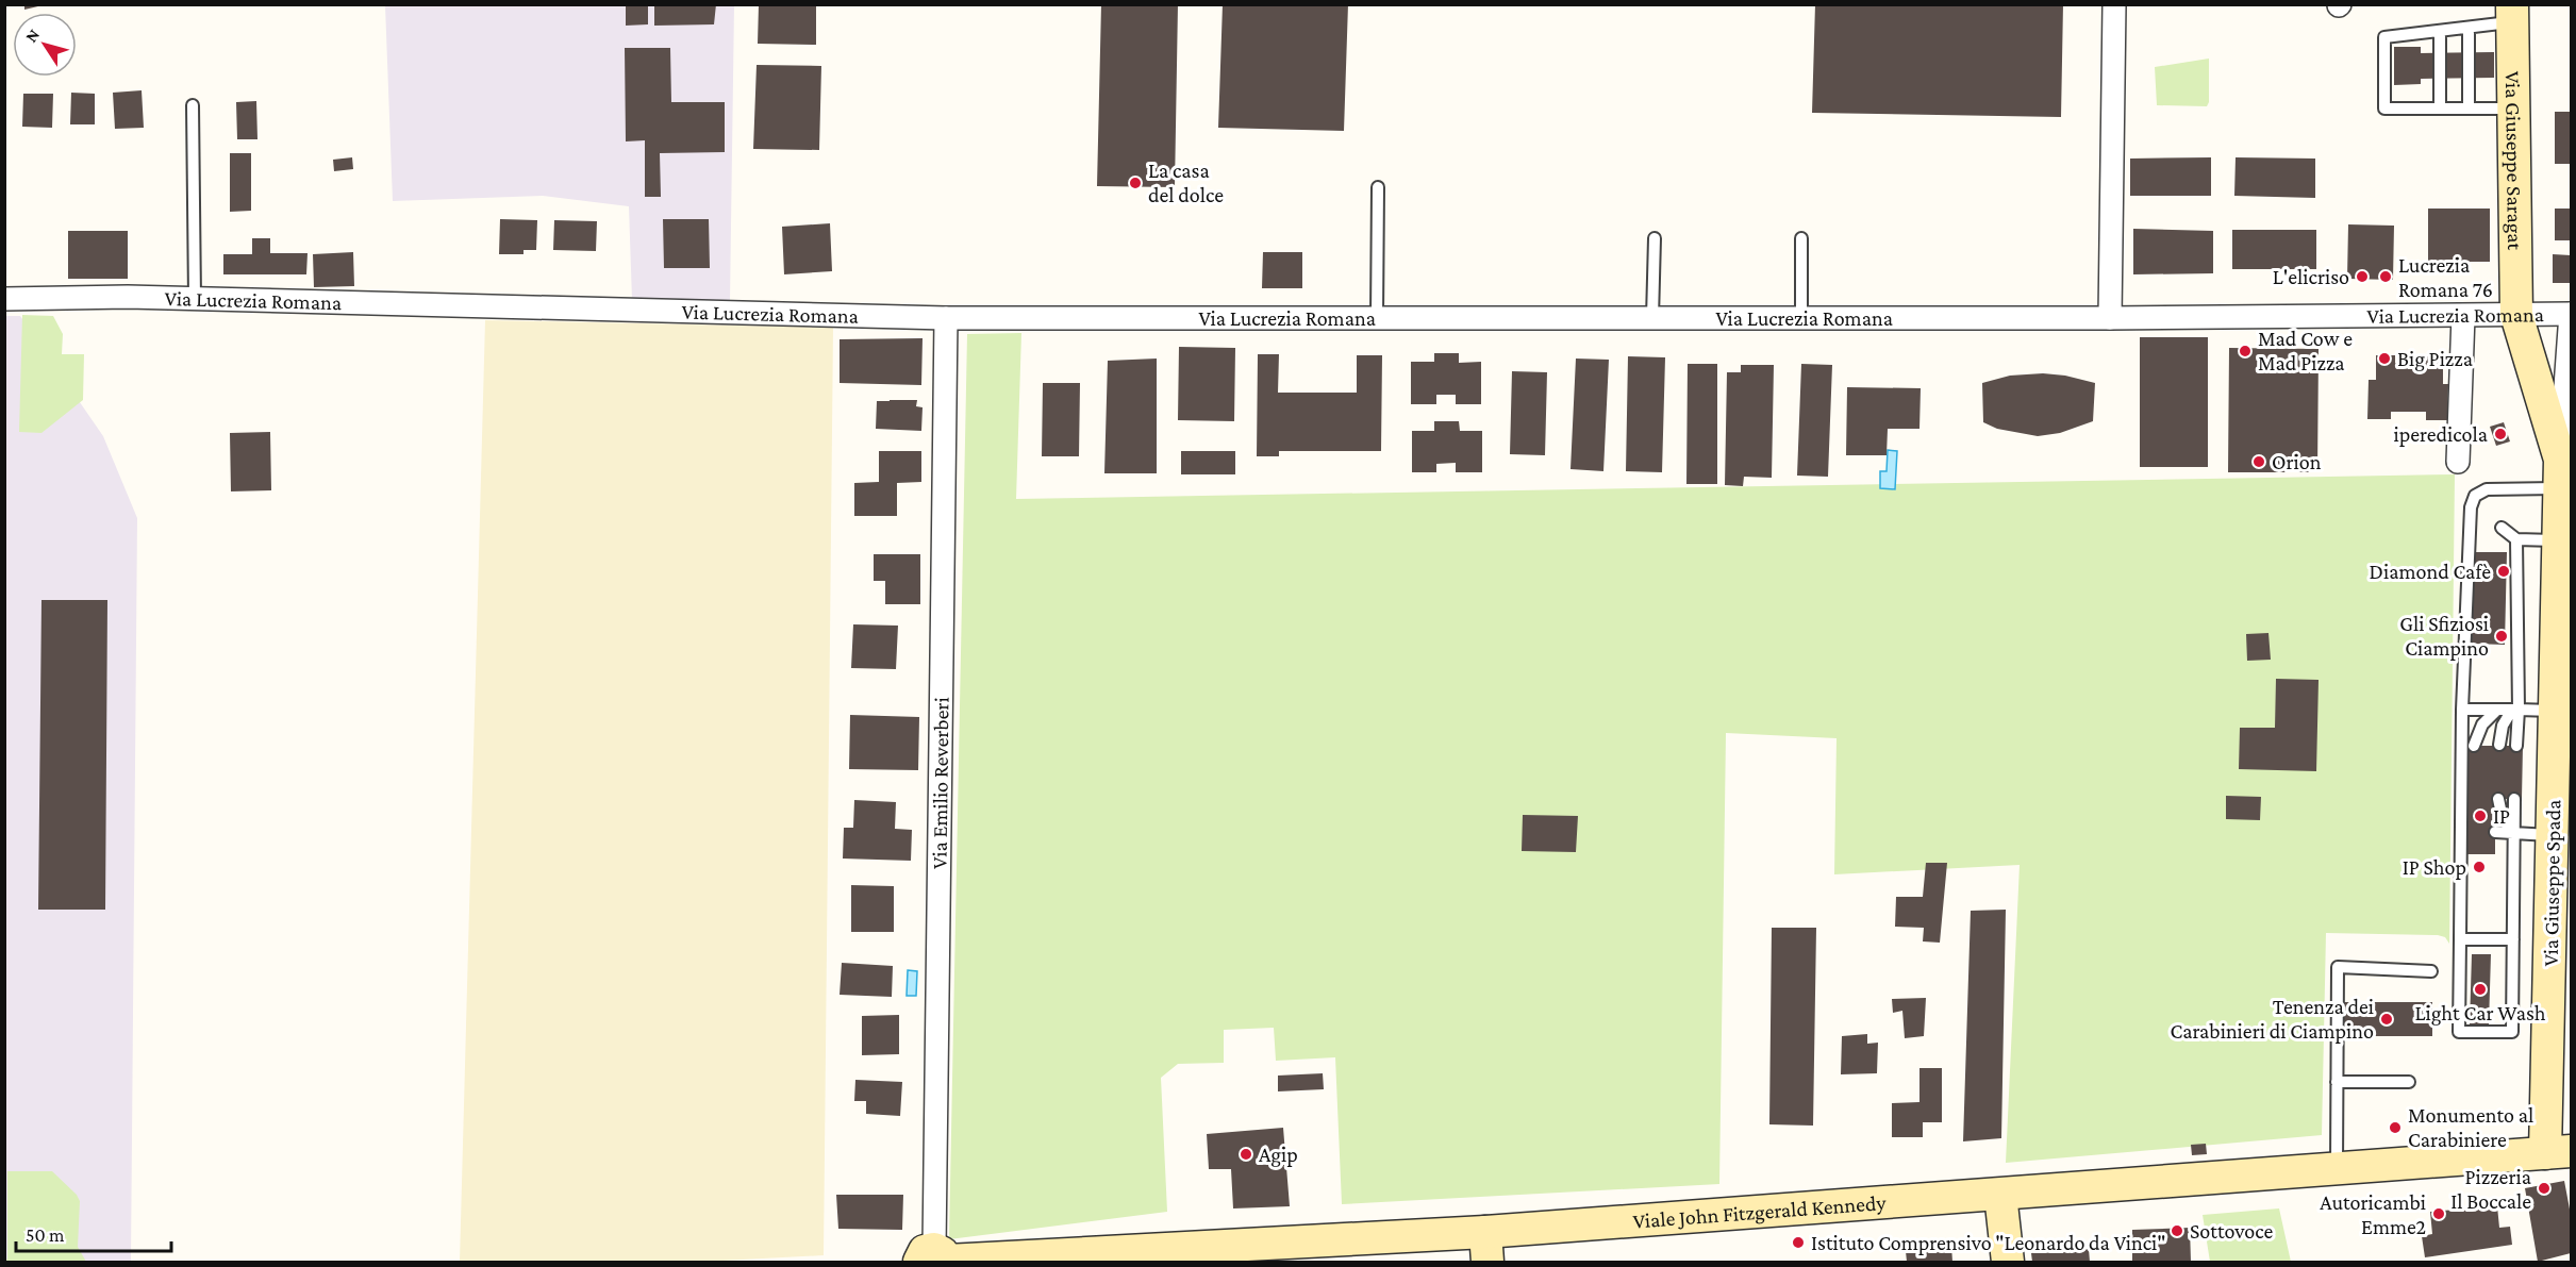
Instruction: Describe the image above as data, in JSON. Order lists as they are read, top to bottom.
{
  "streets": {
    "street": [
      "Via Giuseppe Saragat",
      "Via Lucrezia Romana",
      "Via Emilio Reverberi",
      "Via Giuseppe Spada",
      "Viale John Fitzgerald Kennedy"
    ]
  },
  "crossings": [
    ["Via Giuseppe Saragat", "Via Lucrezia Romana"],
    ["Via Giuseppe Saragat", "Via Giuseppe Spada"],
    ["Via Lucrezia Romana", "Via Emilio Reverberi"],
    ["Via Lucrezia Romana", "Via Giuseppe Spada"],
    ["Via Emilio Reverberi", "Viale John Fitzgerald Kennedy"],
    ["Via Giuseppe Spada", "Viale John Fitzgerald Kennedy"]
  ],
  "places": [
    "La casa del dolce",
    "L'elicriso",
    "Lucrezia Romana 76",
    "Mad Cow e Mad Pizza",
    "Big Pizza",
    "iperedicola",
    "Orion",
    "Diamond Cafè",
    "Gli Sfiziosi Ciampino",
    "IP",
    "IP Shop",
    "Light Car Wash",
    "Tenenza dei Carabinieri di Ciampino",
    "Monumento al Carabiniere",
    "Agip",
    "Pizzeria Il Boccale",
    "Autoricambi Emme2",
    "Sottovoce",
    "Istituto Comprensivo \"Leonardo da Vinci\""
  ],
  "scale_bar": "50 m",
  "north": "top left"
}
